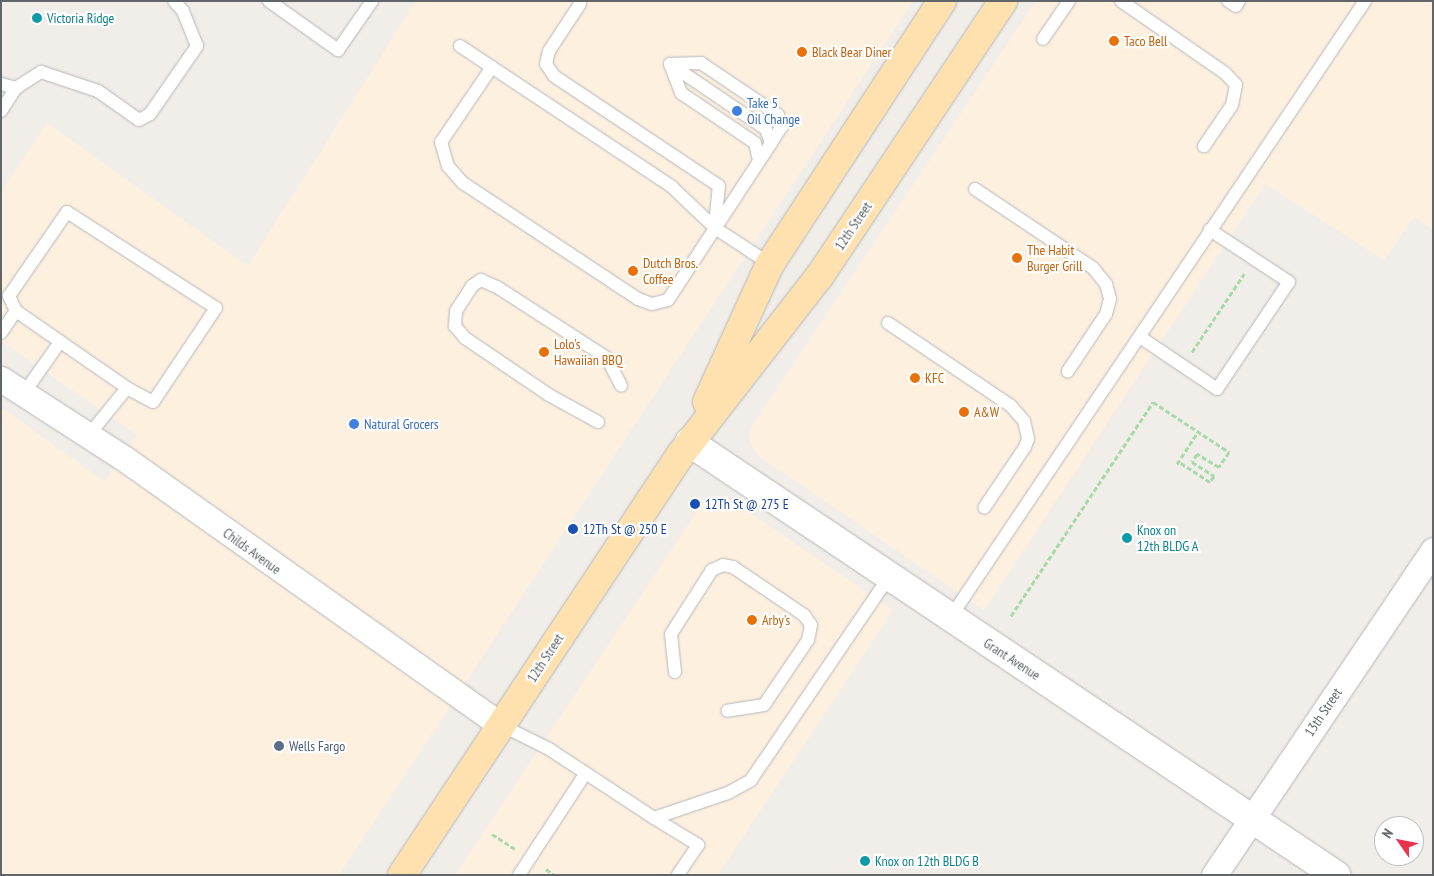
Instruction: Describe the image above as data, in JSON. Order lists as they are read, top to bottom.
{
  "streets": {
    "main road": ["12th Street"],
    "street": ["Childs Avenue", "Grant Avenue", "13th Street"]
  },
  "crossings": [
    ["12th Street", "Childs Avenue"],
    ["12th Street", "Grant Avenue"],
    ["Grant Avenue", "13th Street"]
  ],
  "places": [
    "Victoria Ridge",
    "Taco Bell",
    "Black Bear Diner",
    "Take 5 Oil Change",
    "The Habit Burger Grill",
    "Dutch Bros. Coffee",
    "Lolo's Hawaiian BBQ",
    "KFC",
    "A&W",
    "Natural Grocers",
    "12Th St @ 275 E",
    "12Th St @ 250 E",
    "Knox on 12th BLDG A",
    "Arby's",
    "Wells Fargo",
    "Knox on 12th BLDG B"
  ],
  "north": "top left"
}
